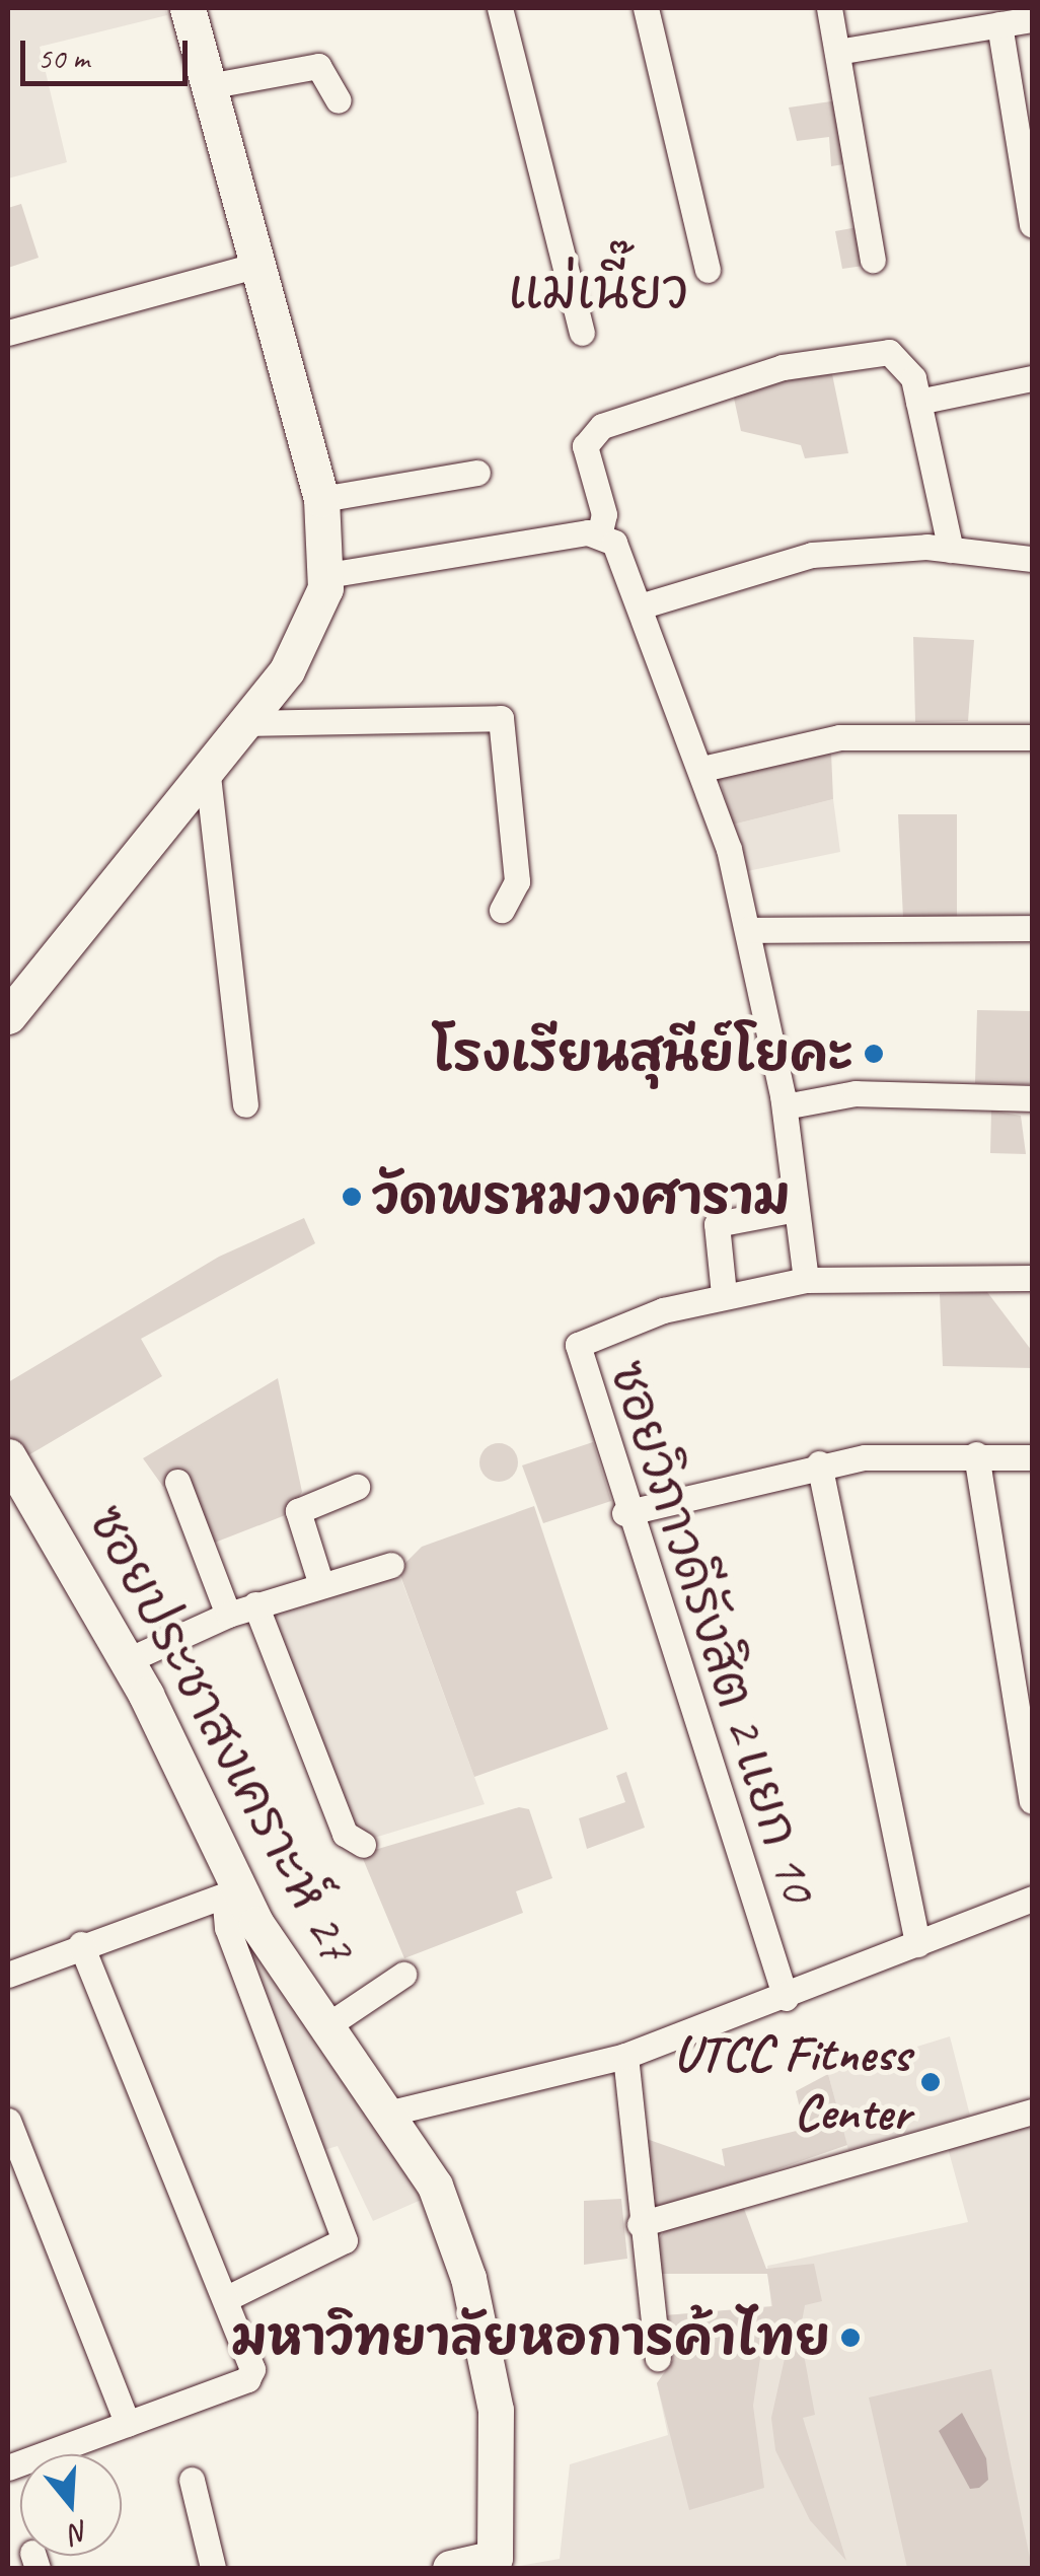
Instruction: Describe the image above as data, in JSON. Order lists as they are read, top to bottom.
{
  "streets": {
    "street": ["ซอยวิภาวดีรังสิต 2 แยก 10", "ซอยประชาสงเคราะห์ 27"]
  },
  "districts": ["แม่เนี๊ยว"],
  "places": [
    "โรงเรียนสุนีย์โยคะ",
    "วัดพรหมวงศาราม",
    "UTCC Fitness Center",
    "มหาวิทยาลัยหอการค้าไทย"
  ],
  "scale_bar": "50 m",
  "north": "bottom"
}
